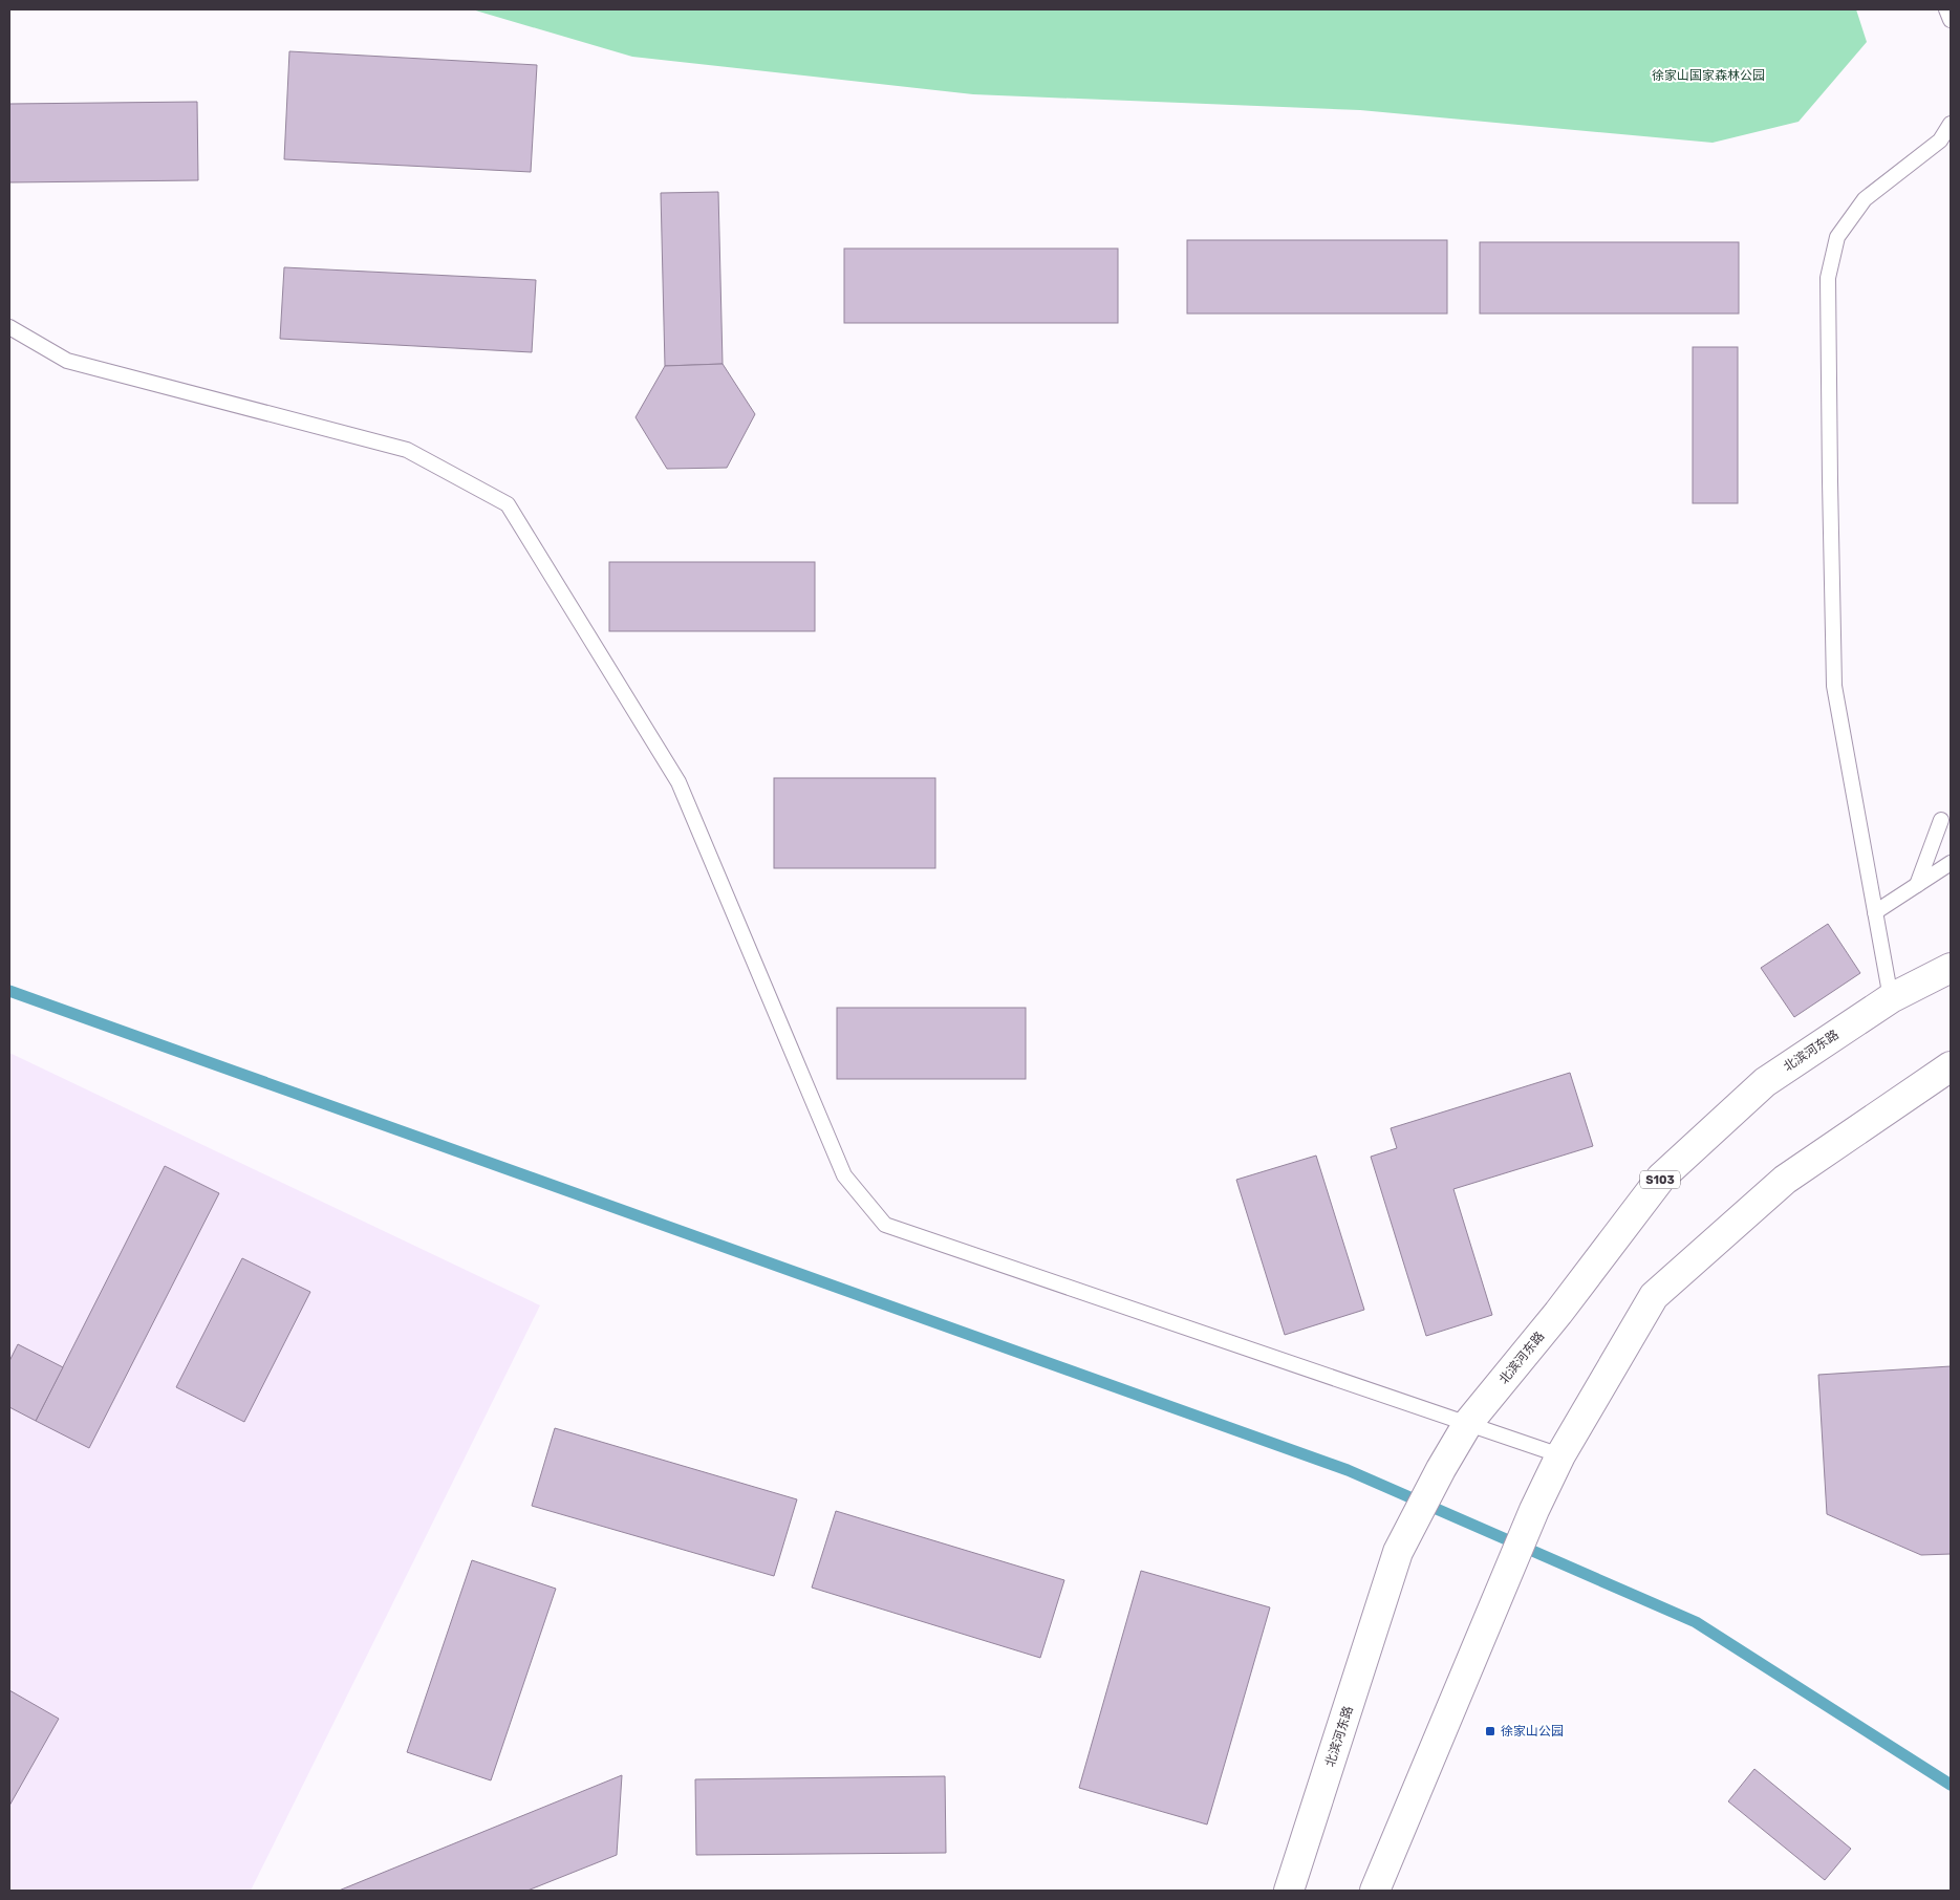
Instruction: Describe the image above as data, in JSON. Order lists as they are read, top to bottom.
{
  "streets": {
    "main road": ["北滨河东路", "S103"]
  },
  "parks": ["徐家山国家森林公园"],
  "places": {
    "transit": ["徐家山公园"]
  }
}
